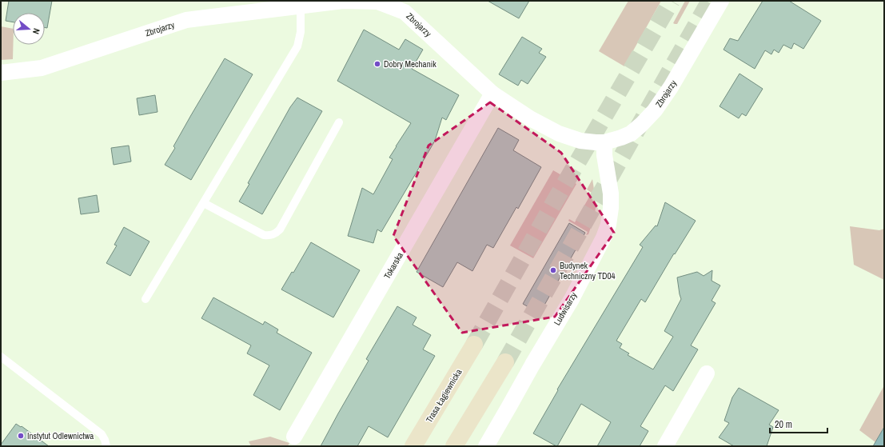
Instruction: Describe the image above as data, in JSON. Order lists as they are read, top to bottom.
{
  "streets": {
    "main road": ["Trasa Łagiewnicka"],
    "street": ["Zbrojarzy", "Tokarska", "Ludwisarzy"]
  },
  "crossings": [
    ["Zbrojarzy", "Tokarska"],
    ["Zbrojarzy", "Ludwisarzy"]
  ],
  "places": ["Dobry Mechanik", "Budynek Techniczny TD04", "Instytut Odlewnictwa"],
  "scale_bar": "20 m",
  "north": "right"
}
